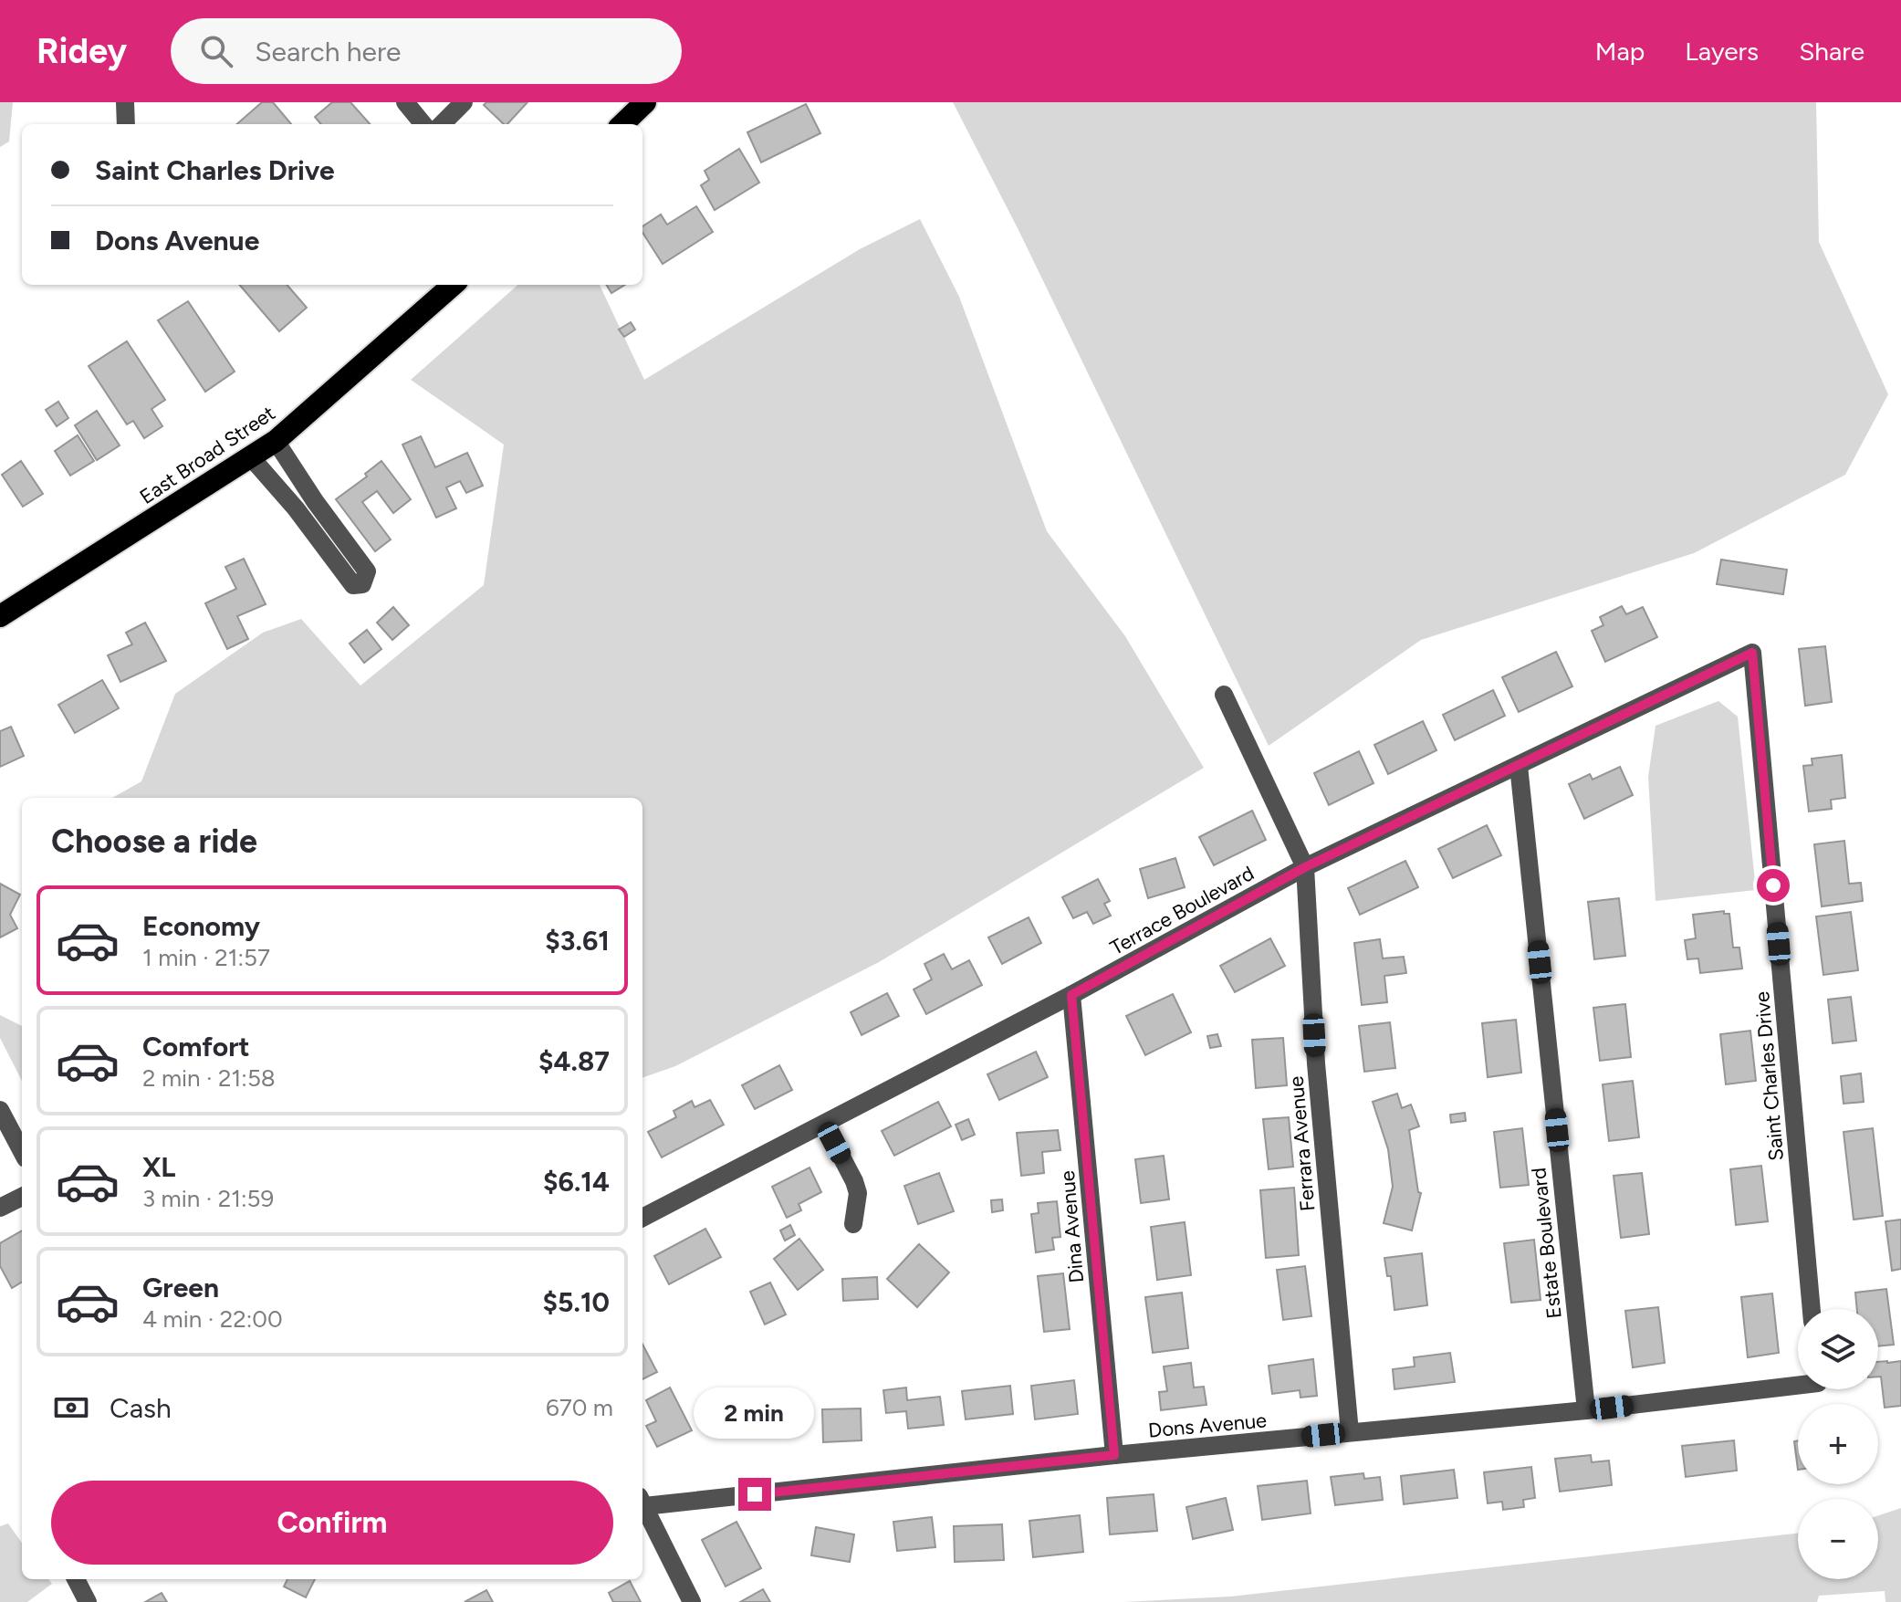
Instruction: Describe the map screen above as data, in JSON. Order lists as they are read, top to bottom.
{
  "streets": {
    "highway": ["East Broad Street"],
    "street": [
      "Terrace Boulevard",
      "Saint Charles Drive",
      "Ferrara Avenue",
      "Dina Avenue",
      "Estate Boulevard",
      "Dons Avenue"
    ]
  },
  "crossings": [
    ["Terrace Boulevard", "Saint Charles Drive"],
    ["Terrace Boulevard", "Ferrara Avenue"],
    ["Terrace Boulevard", "Dina Avenue"],
    ["Terrace Boulevard", "Estate Boulevard"],
    ["Ferrara Avenue", "Dons Avenue"],
    ["Dina Avenue", "Dons Avenue"],
    ["Estate Boulevard", "Dons Avenue"]
  ],
  "page": {
    "header": "Ridey",
    "search": "Search here",
    "nav": ["Map", "Layers", "Share"],
    "banner": ["Saint Charles Drive", "Dons Avenue"],
    "heading": "Choose a ride",
    "list": [
      {
        "name": "Economy",
        "note": "1 min · 21:57",
        "value": "$3.61"
      },
      {
        "name": "Comfort",
        "note": "2 min · 21:58",
        "value": "$4.87"
      },
      {
        "name": "XL",
        "note": "3 min · 21:59",
        "value": "$6.14"
      },
      {
        "name": "Green",
        "note": "4 min · 22:00",
        "value": "$5.10"
      }
    ],
    "map_buttons": ["+", "−"],
    "pay": ["Cash", "670 m"],
    "bubble": "2 min",
    "buttons": "Confirm"
  }
}
